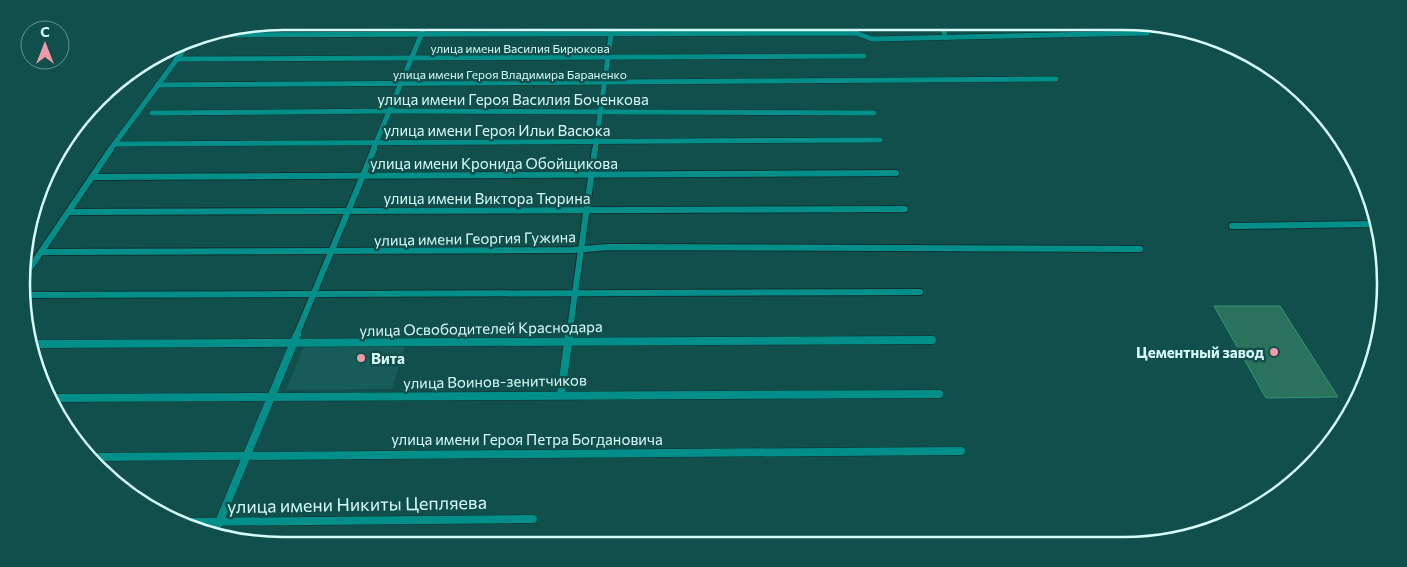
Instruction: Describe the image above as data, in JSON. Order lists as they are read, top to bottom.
{
  "streets": {
    "street": [
      "улица имени Василия Бирюкова",
      "улица имени Героя Владимира Бараненко",
      "улица имени Героя Василия Боченкова",
      "улица имени Героя Ильи Васюка",
      "улица имени Кронида Обойщикова",
      "улица имени Виктора Тюрина",
      "улица имени Георгия Гужина",
      "улица Освободителей Краснодара",
      "улица Воинов-зенитчиков",
      "улица имени Героя Петра Богдановича",
      "улица имени Никиты Цепляева"
    ]
  },
  "places": ["Цементный завод", "Вита"],
  "north": "top"
}
